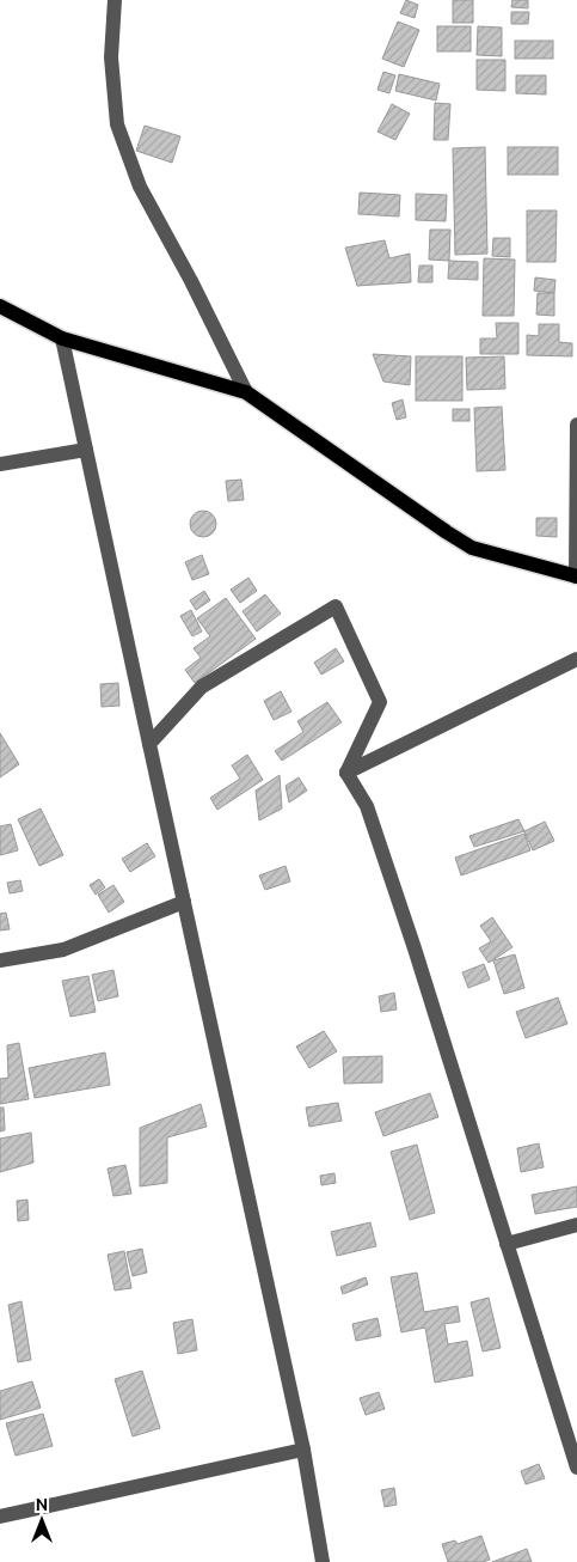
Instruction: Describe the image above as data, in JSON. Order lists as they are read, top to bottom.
{
  "north": "top"
}
